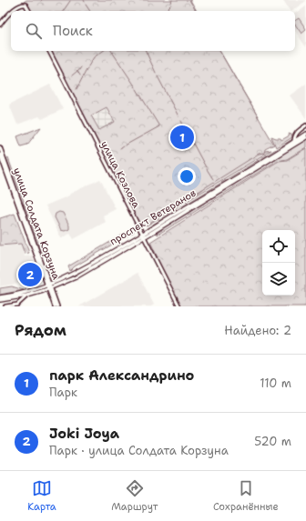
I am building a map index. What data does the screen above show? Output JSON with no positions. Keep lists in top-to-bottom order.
{
  "streets": {
    "main road": ["проспект Ветеранов"],
    "street": ["улица Козлова", "улица Солдата Корзуна"]
  },
  "crossings": [
    ["улица Козлова", "проспект Ветеранов"],
    ["проспект Ветеранов", "улица Солдата Корзуна"]
  ],
  "page": {
    "search": "Поиск",
    "pins": ["1", "2"],
    "heading": ["Рядом", "Найдено: 2"],
    "list": [
      {
        "mark": "1",
        "name": "парк Александрино",
        "note": "Парк",
        "value": "110 m"
      },
      {
        "mark": "2",
        "name": "Joki Joya",
        "note": "Парк · улица Солдата Корзуна",
        "value": "520 m"
      }
    ],
    "nav": ["Карта", "Маршрут", "Сохранённые"]
  }
}
